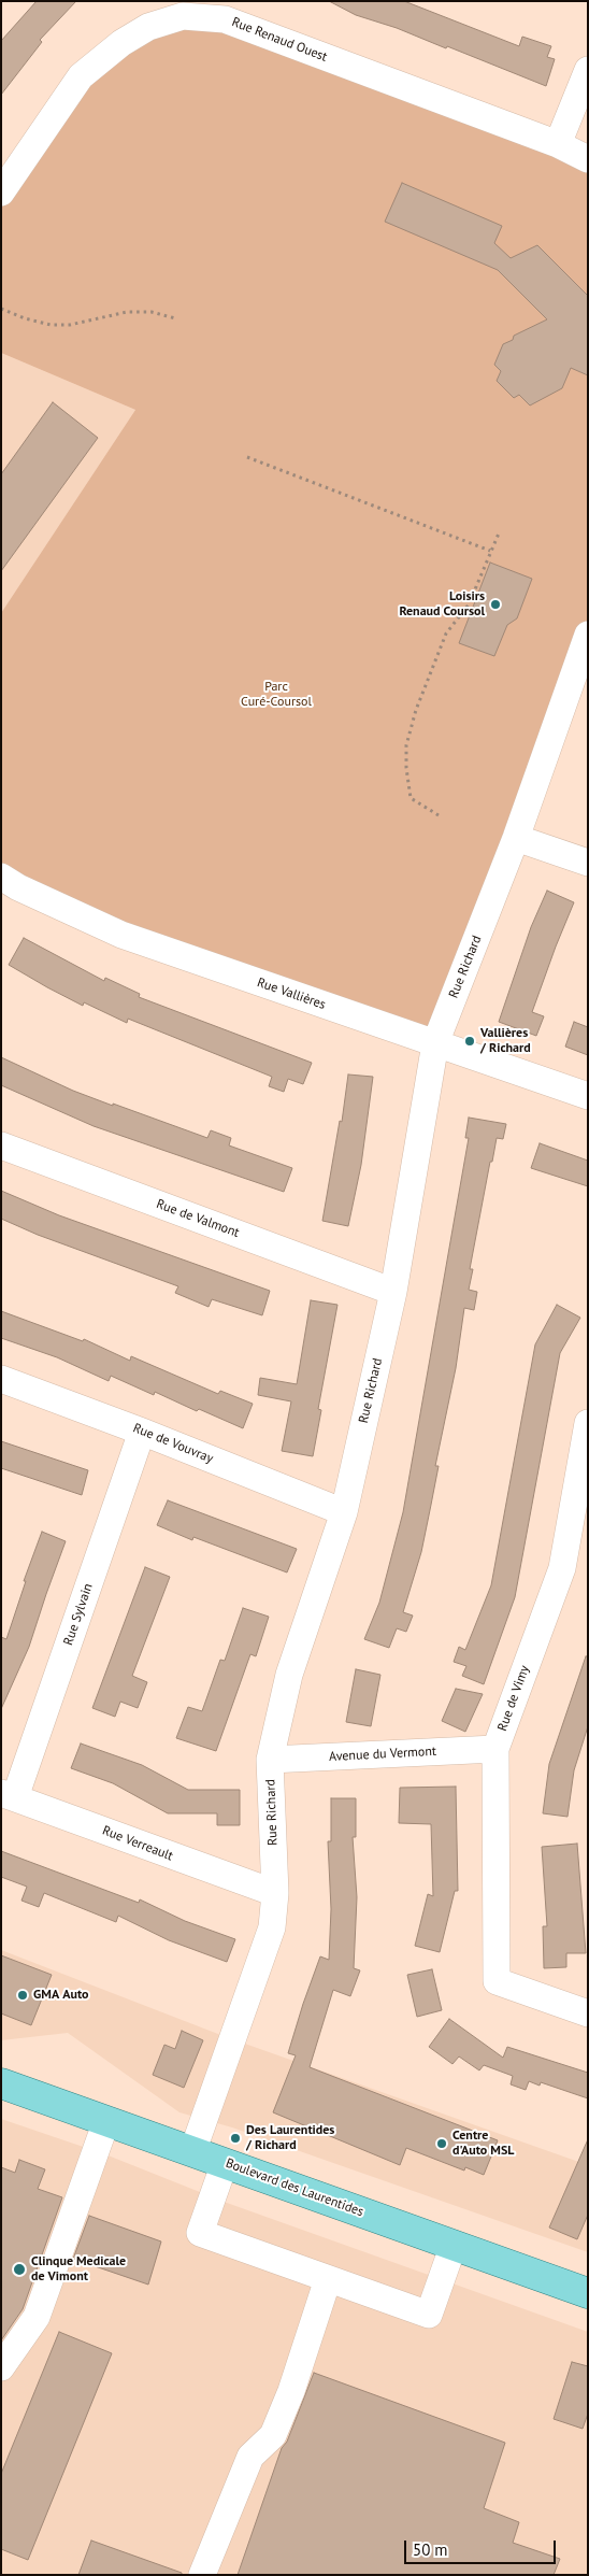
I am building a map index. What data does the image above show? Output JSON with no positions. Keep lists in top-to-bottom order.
{
  "streets": {
    "main road": ["Boulevard des Laurentides"],
    "street": [
      "Rue Renaud Ouest",
      "Rue Richard",
      "Rue Vallières",
      "Rue de Valmont",
      "Rue de Vouvray",
      "Rue Sylvain",
      "Rue de Vimy",
      "Avenue du Vermont",
      "Rue Verreault"
    ]
  },
  "crossings": [
    ["Rue Richard", "Rue Vallières"],
    ["Rue Richard", "Rue de Valmont"],
    ["Rue Richard", "Rue de Vouvray"],
    ["Rue Richard", "Avenue du Vermont"],
    ["Rue Richard", "Rue Verreault"],
    ["Rue Richard", "Boulevard des Laurentides"],
    ["Rue de Vouvray", "Rue Sylvain"],
    ["Rue Sylvain", "Rue Verreault"],
    ["Rue de Vimy", "Avenue du Vermont"]
  ],
  "parks": ["Parc Curé-Coursol"],
  "places": [
    "Loisirs Renaud Coursol",
    "Vallières / Richard",
    "GMA Auto",
    "Des Laurentides / Richard",
    "Centre d'Auto MSL",
    "Clinque Medicale de Vimont"
  ],
  "scale_bar": "50 m"
}
